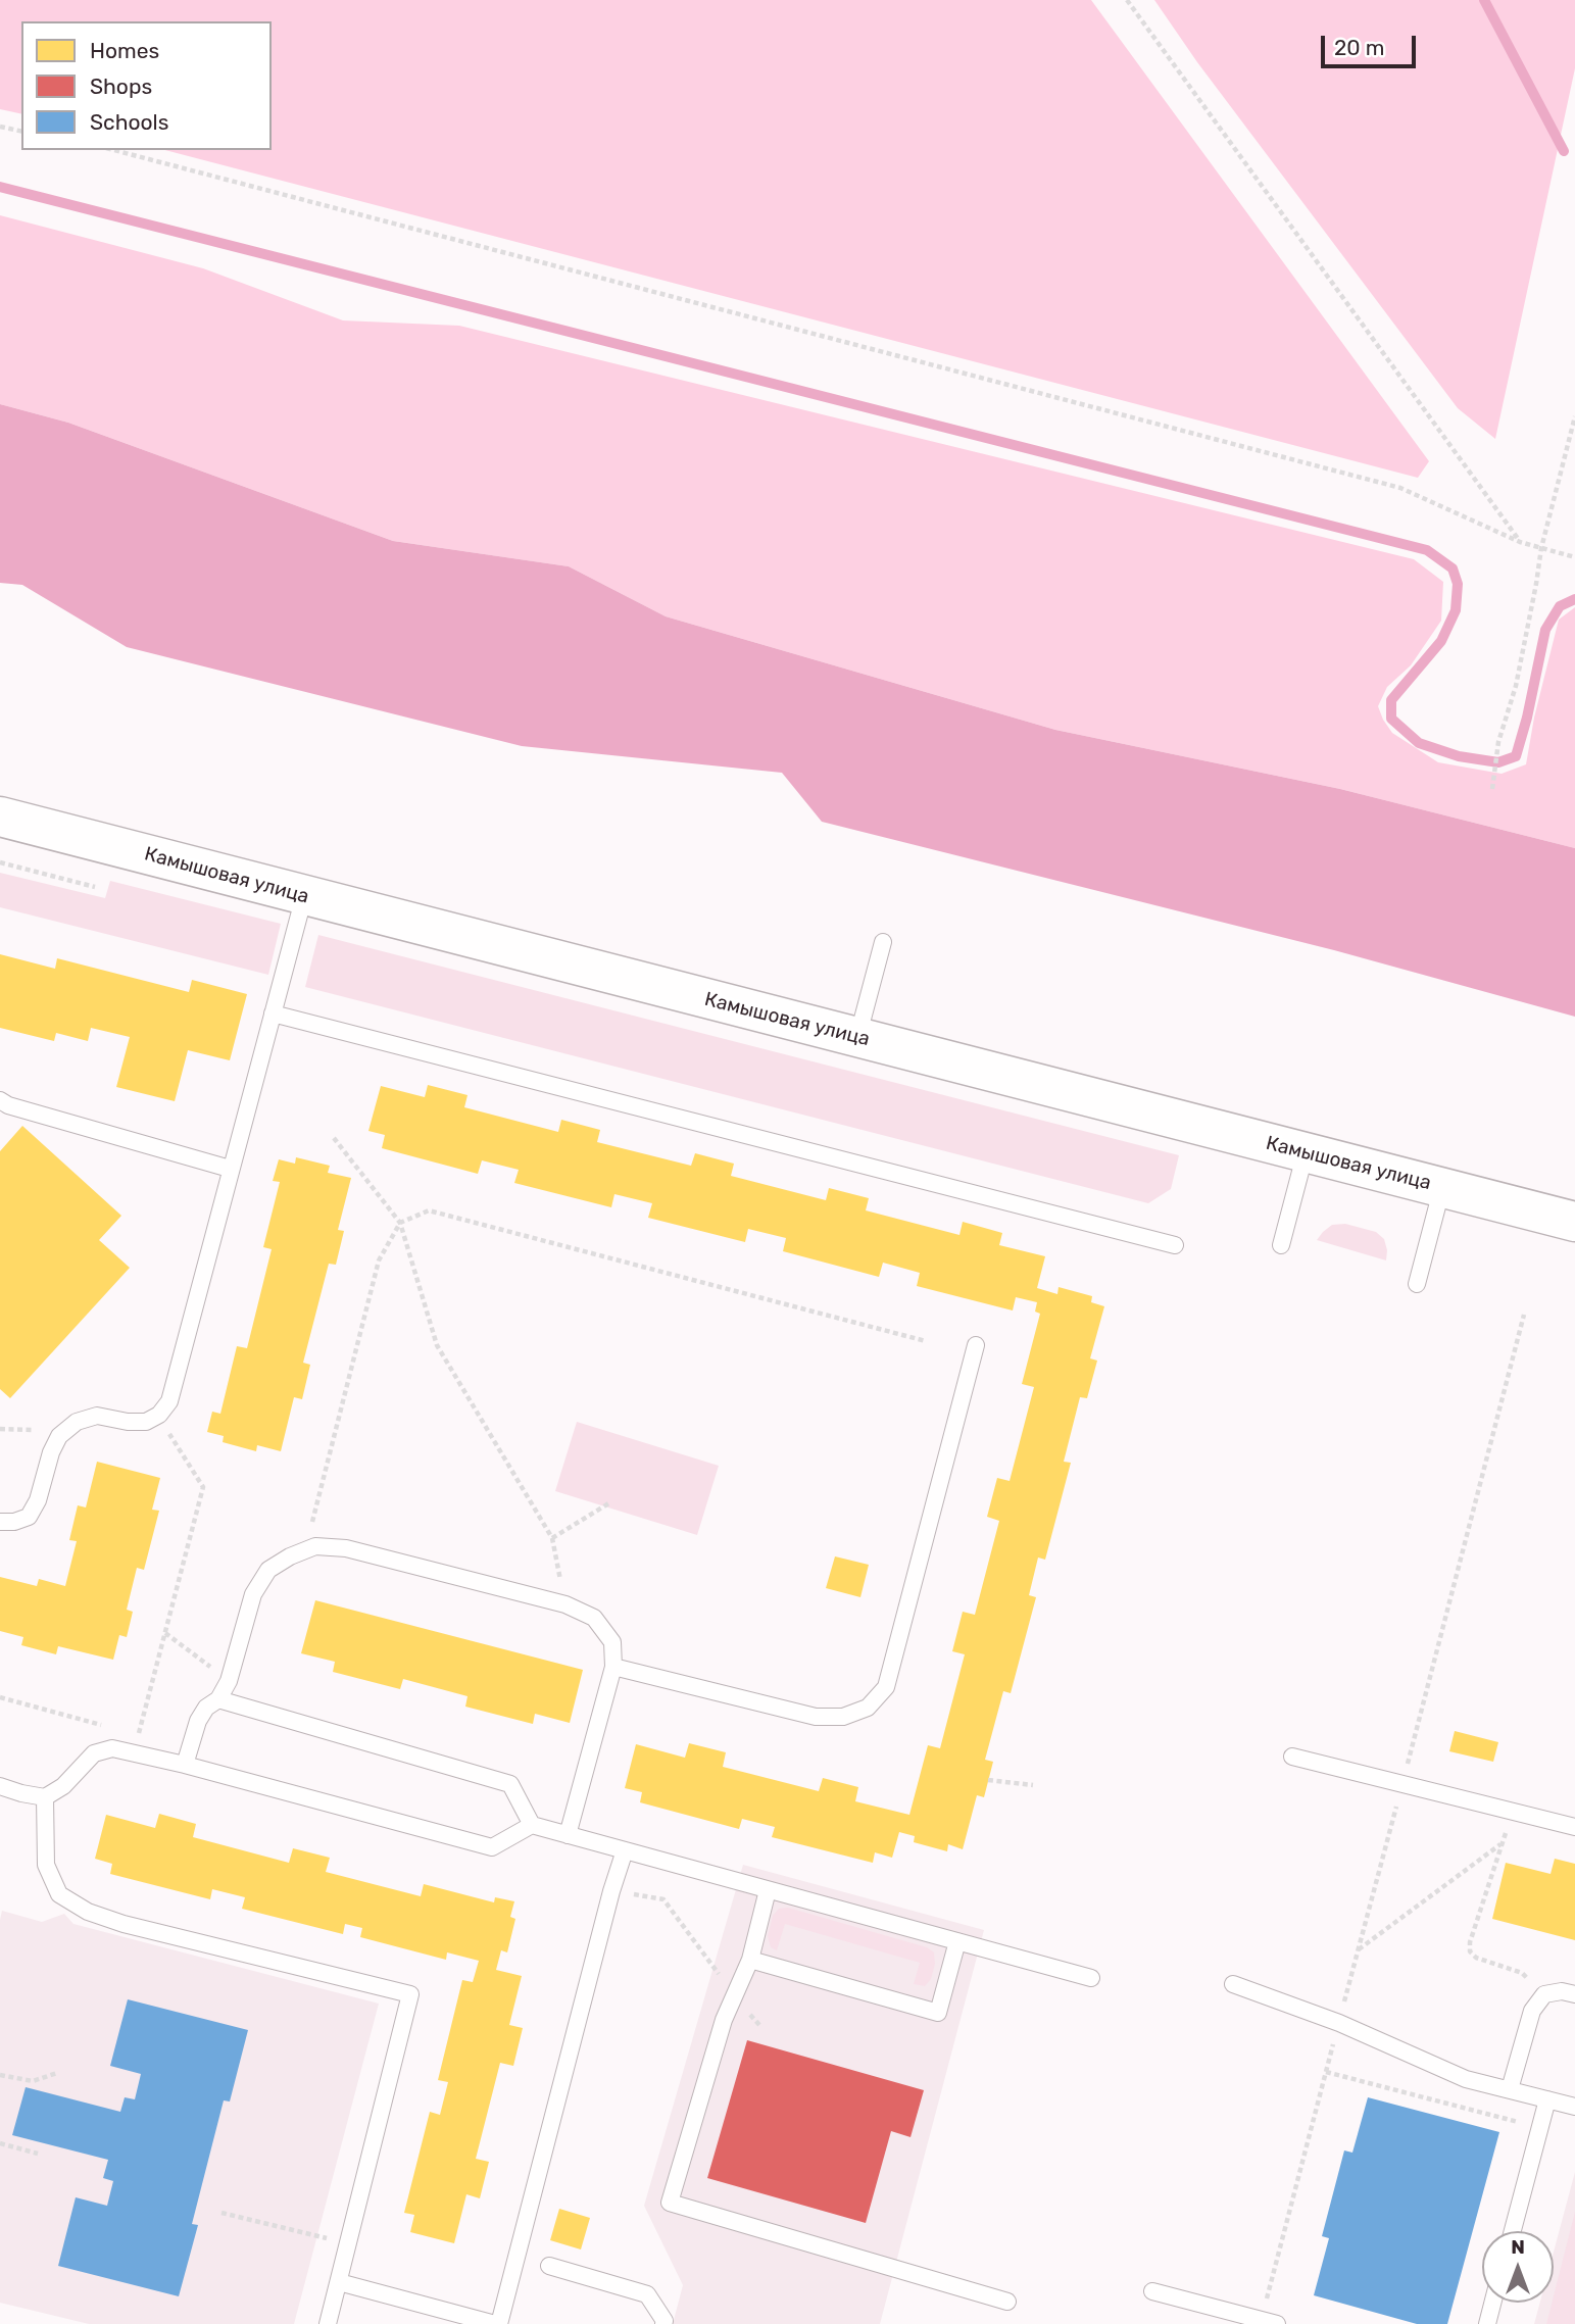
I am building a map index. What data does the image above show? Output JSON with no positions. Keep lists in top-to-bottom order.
{
  "streets": {
    "street": ["Камышовая улица"]
  },
  "legend": ["Homes", "Shops", "Schools"],
  "scale_bar": "20 m",
  "north": "top"
}
